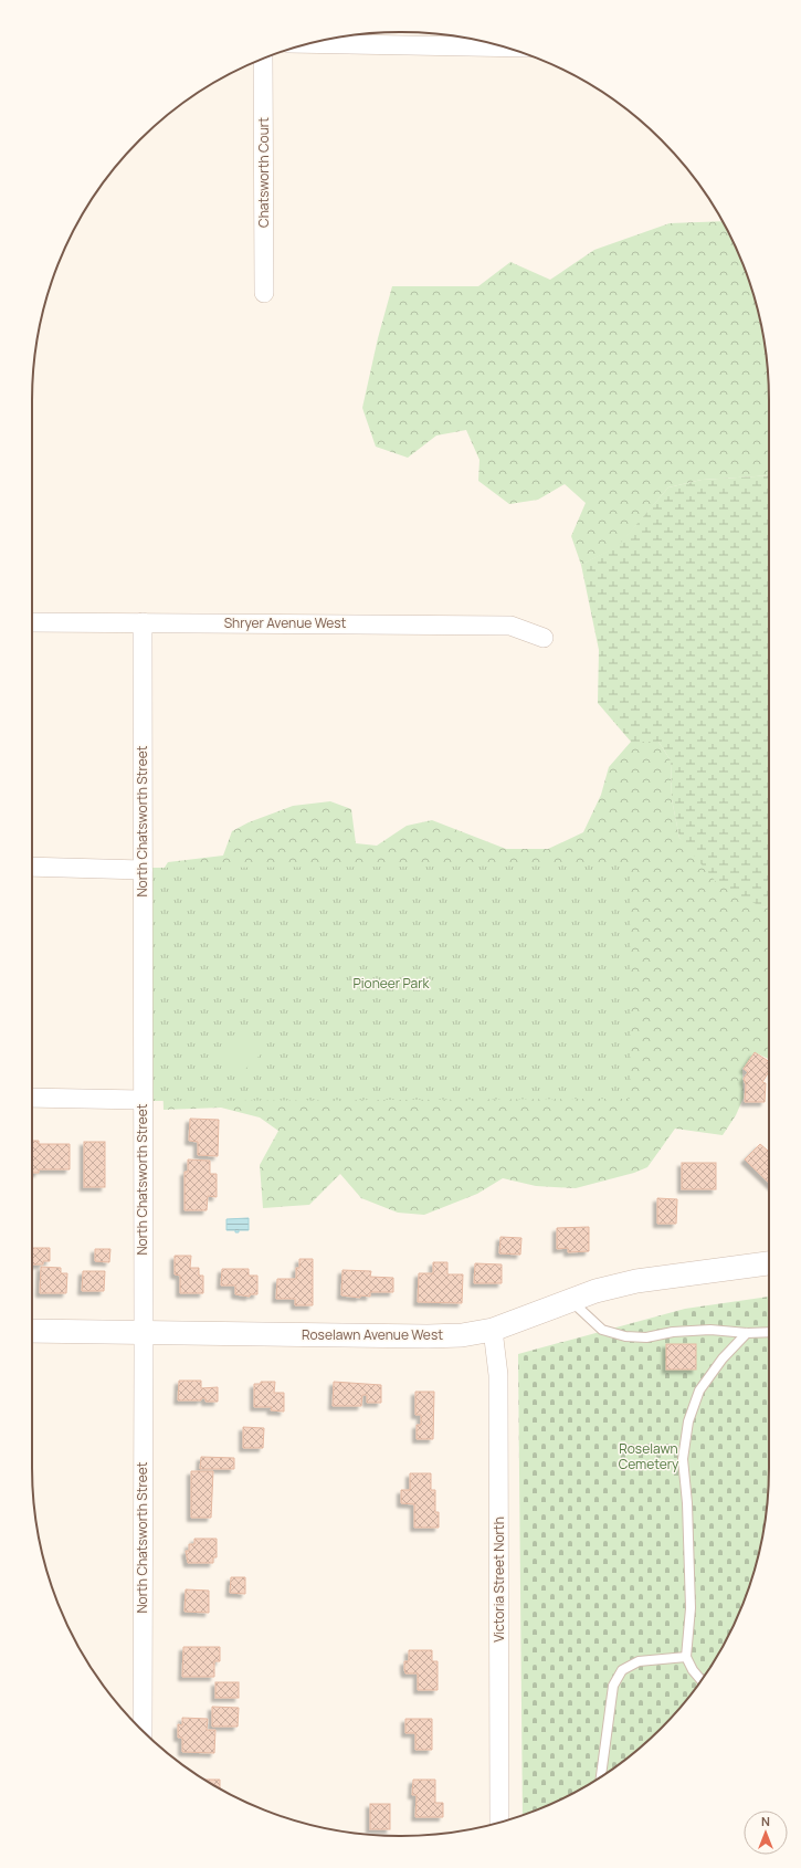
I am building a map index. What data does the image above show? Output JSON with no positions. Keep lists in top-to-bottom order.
{
  "streets": {
    "street": [
      "Chatsworth Court",
      "Shryer Avenue West",
      "North Chatsworth Street",
      "Roselawn Avenue West",
      "Victoria Street North"
    ]
  },
  "crossings": [
    ["Shryer Avenue West", "North Chatsworth Street"],
    ["North Chatsworth Street", "Roselawn Avenue West"],
    ["Roselawn Avenue West", "Victoria Street North"]
  ],
  "parks": ["Pioneer Park", "Roselawn Cemetery"],
  "north": "top"
}
